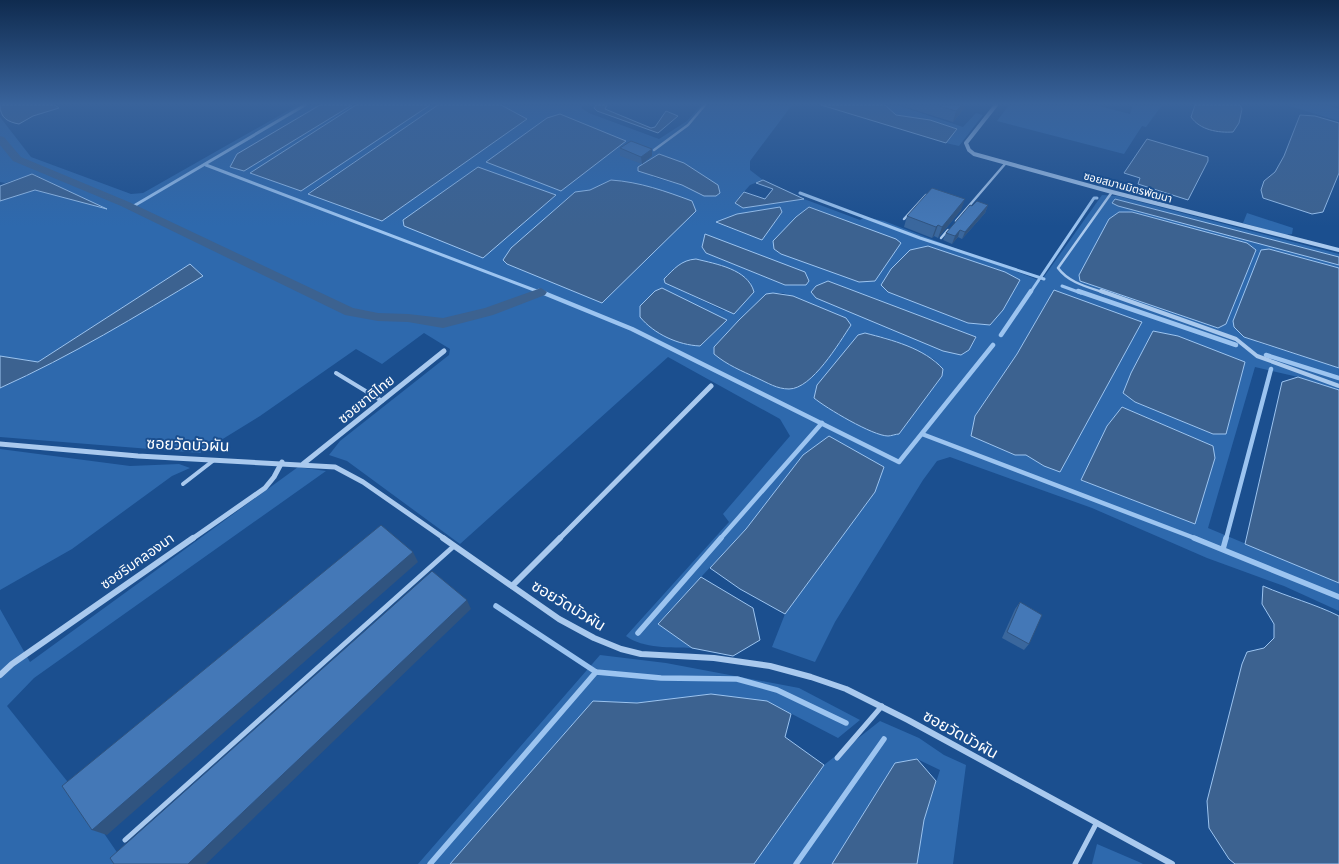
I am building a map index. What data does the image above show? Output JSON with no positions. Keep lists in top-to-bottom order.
{
  "streets": {
    "street": [
      "ซอยสมานมิตรพัฒนา",
      "ซอยชาติไทย",
      "ซอยวัดบัวผัน",
      "ซอยริมคลองนา"
    ]
  },
  "crossings": [
    ["ซอยชาติไทย", "ซอยวัดบัวผัน"],
    ["ซอยวัดบัวผัน", "ซอยริมคลองนา"]
  ]
}
